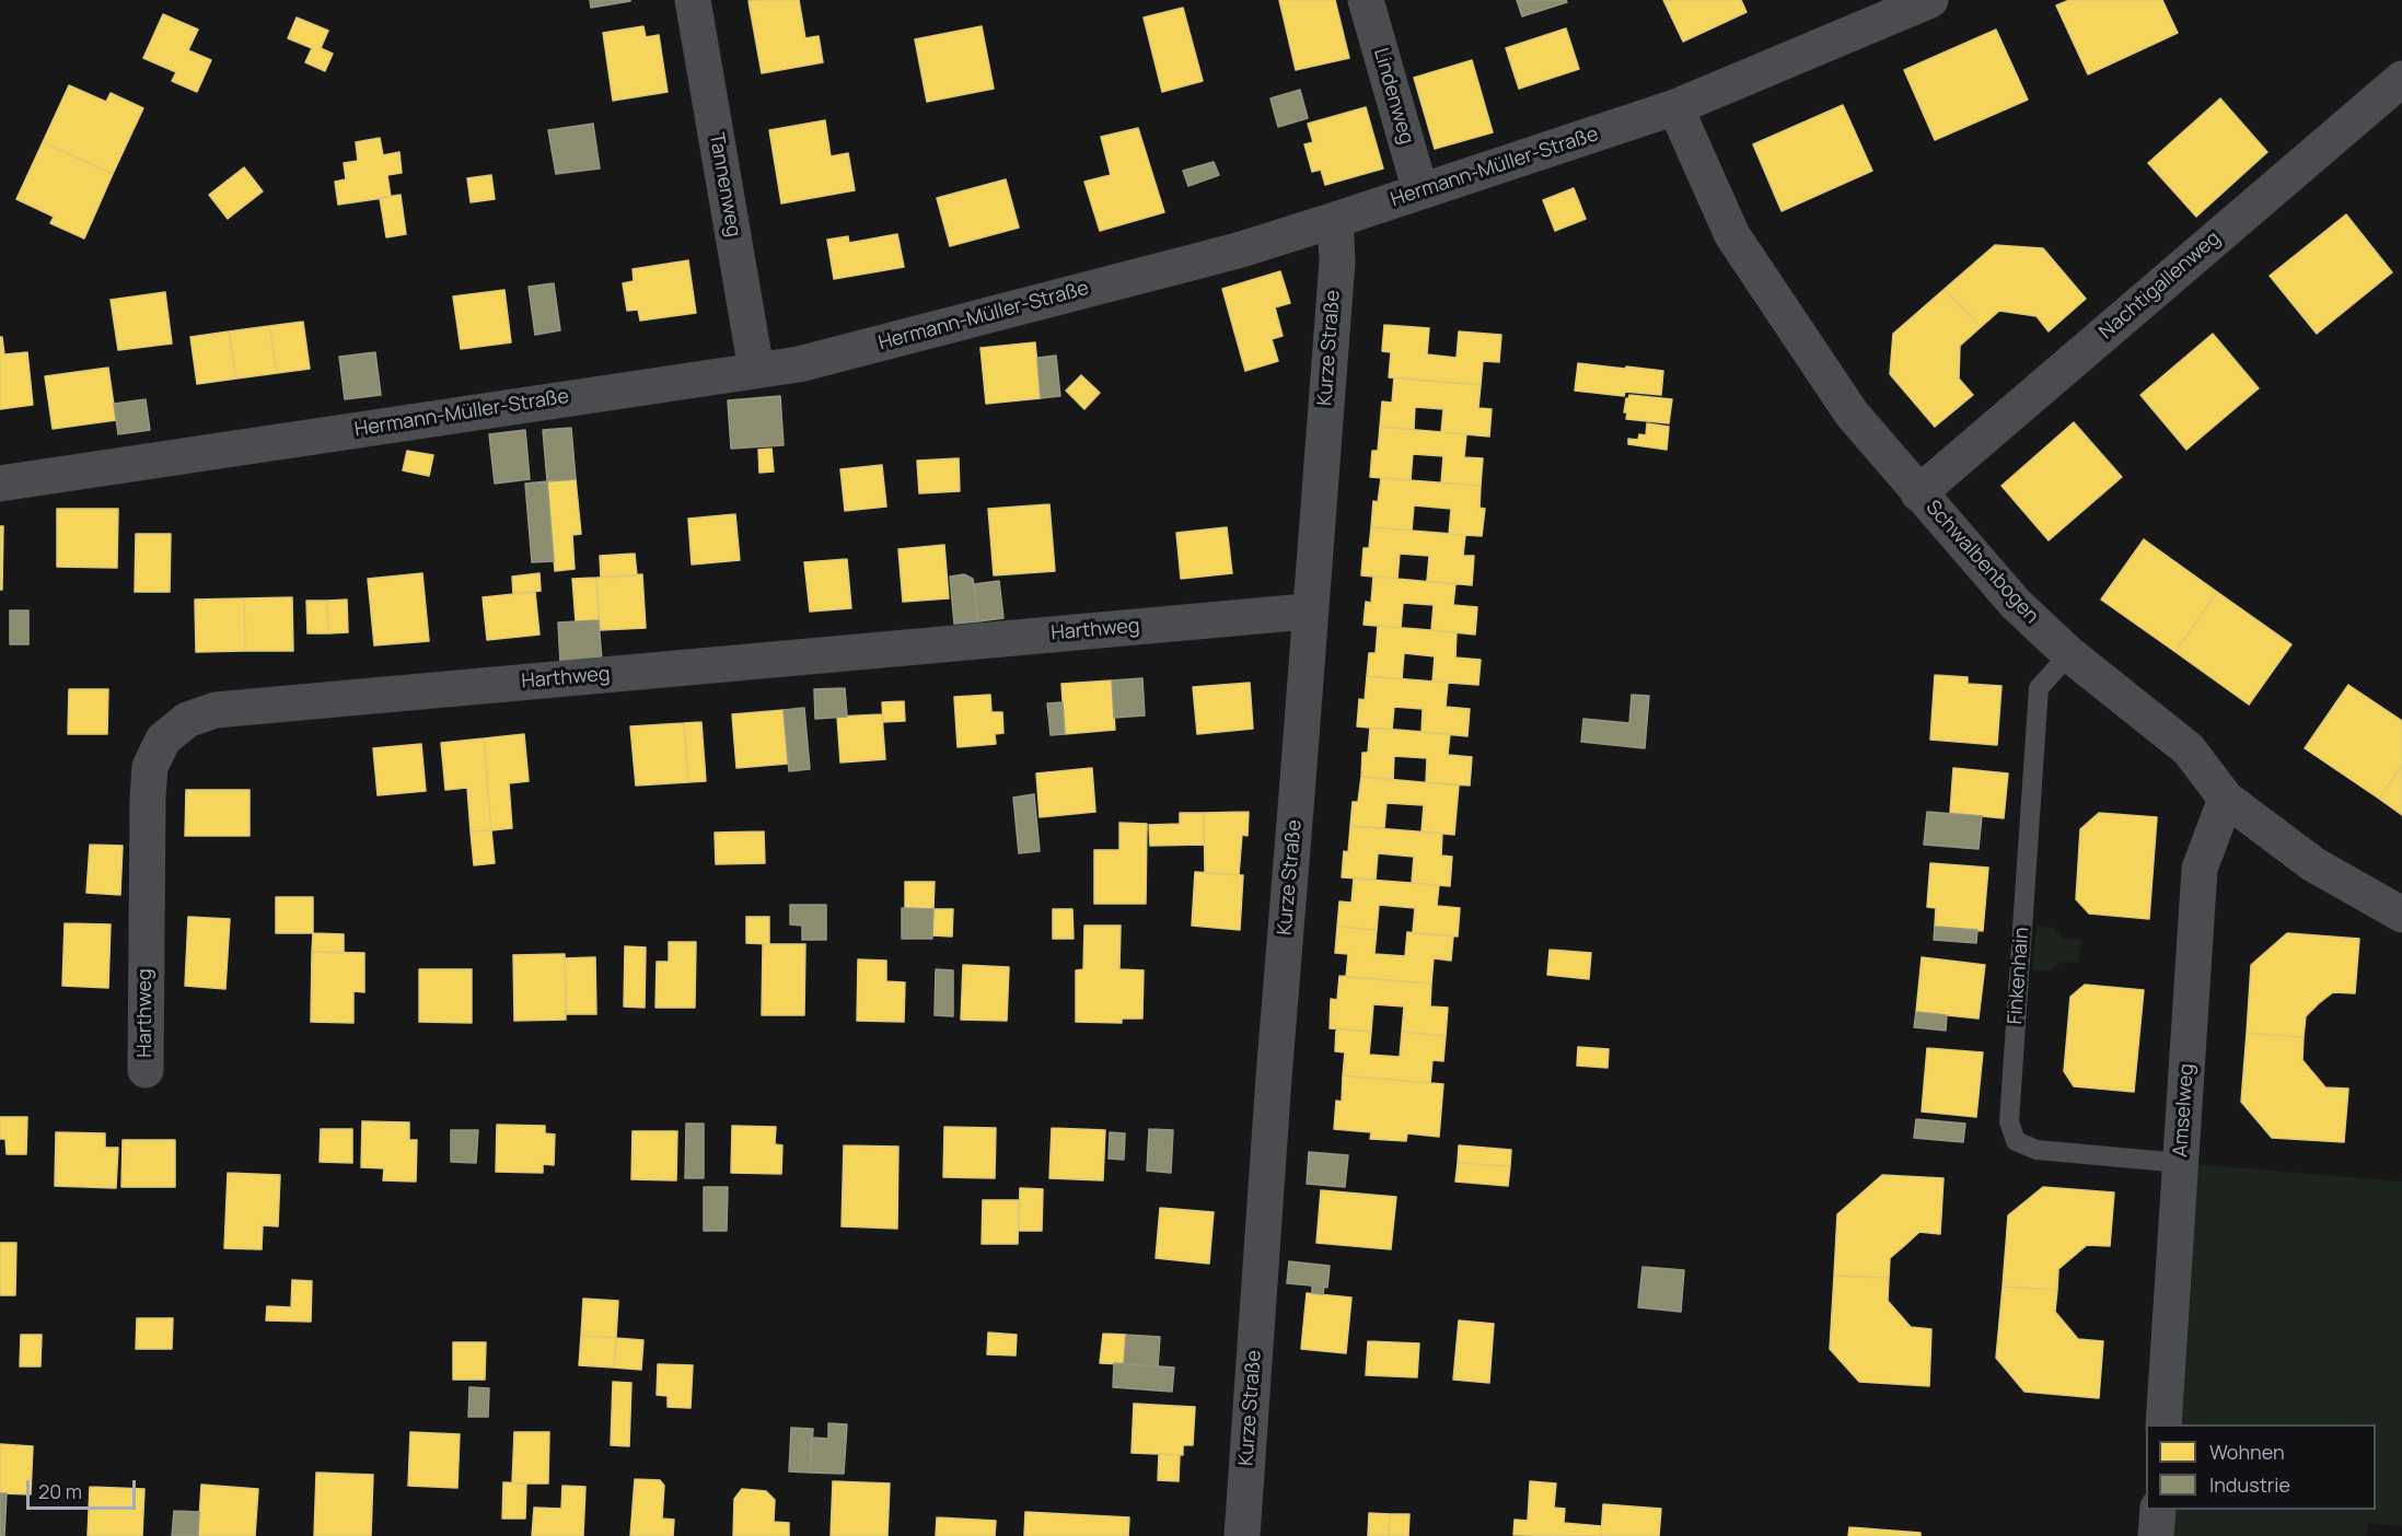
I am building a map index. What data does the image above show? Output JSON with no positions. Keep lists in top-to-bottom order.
{
  "streets": {
    "street": [
      "Lindenweg",
      "Hermann-Müller-Straße",
      "Tannenweg",
      "Nachtigallenweg",
      "Kurze Straße",
      "Schwalbenbogen",
      "Harthweg",
      "Amselweg"
    ],
    "lane": ["Finkenhain"]
  },
  "crossings": [
    ["Lindenweg", "Hermann-Müller-Straße"],
    ["Hermann-Müller-Straße", "Tannenweg"],
    ["Hermann-Müller-Straße", "Kurze Straße"],
    ["Hermann-Müller-Straße", "Schwalbenbogen"],
    ["Nachtigallenweg", "Schwalbenbogen"],
    ["Kurze Straße", "Harthweg"],
    ["Schwalbenbogen", "Finkenhain"],
    ["Schwalbenbogen", "Amselweg"],
    ["Finkenhain", "Amselweg"]
  ],
  "legend": ["Wohnen", "Industrie"],
  "scale_bar": "20 m"
}
